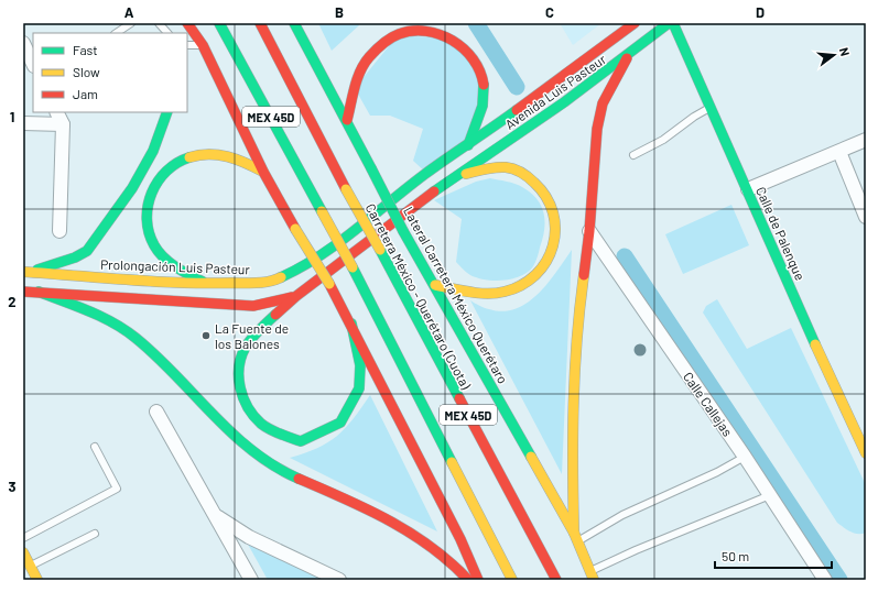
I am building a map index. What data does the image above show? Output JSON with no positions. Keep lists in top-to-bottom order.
{
  "streets": {
    "main road": [
      "Avenida Luis Pasteur",
      "MEX 45D",
      "Calle de Palenque",
      "Prolongación Luis Pasteur",
      "Lateral Carretera México Querétaro",
      "Carretera México - Querétaro (Cuota)"
    ],
    "street": ["Calle Callejas"]
  },
  "crossings": [
    ["Avenida Luis Pasteur", "Prolongación Luis Pasteur"]
  ],
  "places": ["La Fuente de los Balones"],
  "legend": ["Fast", "Slow", "Jam"],
  "scale_bar": "50 m",
  "north": "right",
  "grid": {
    "columns": [
      "A",
      "B",
      "C",
      "D"
    ],
    "rows": ["1", "2", "3"]
  }
}
